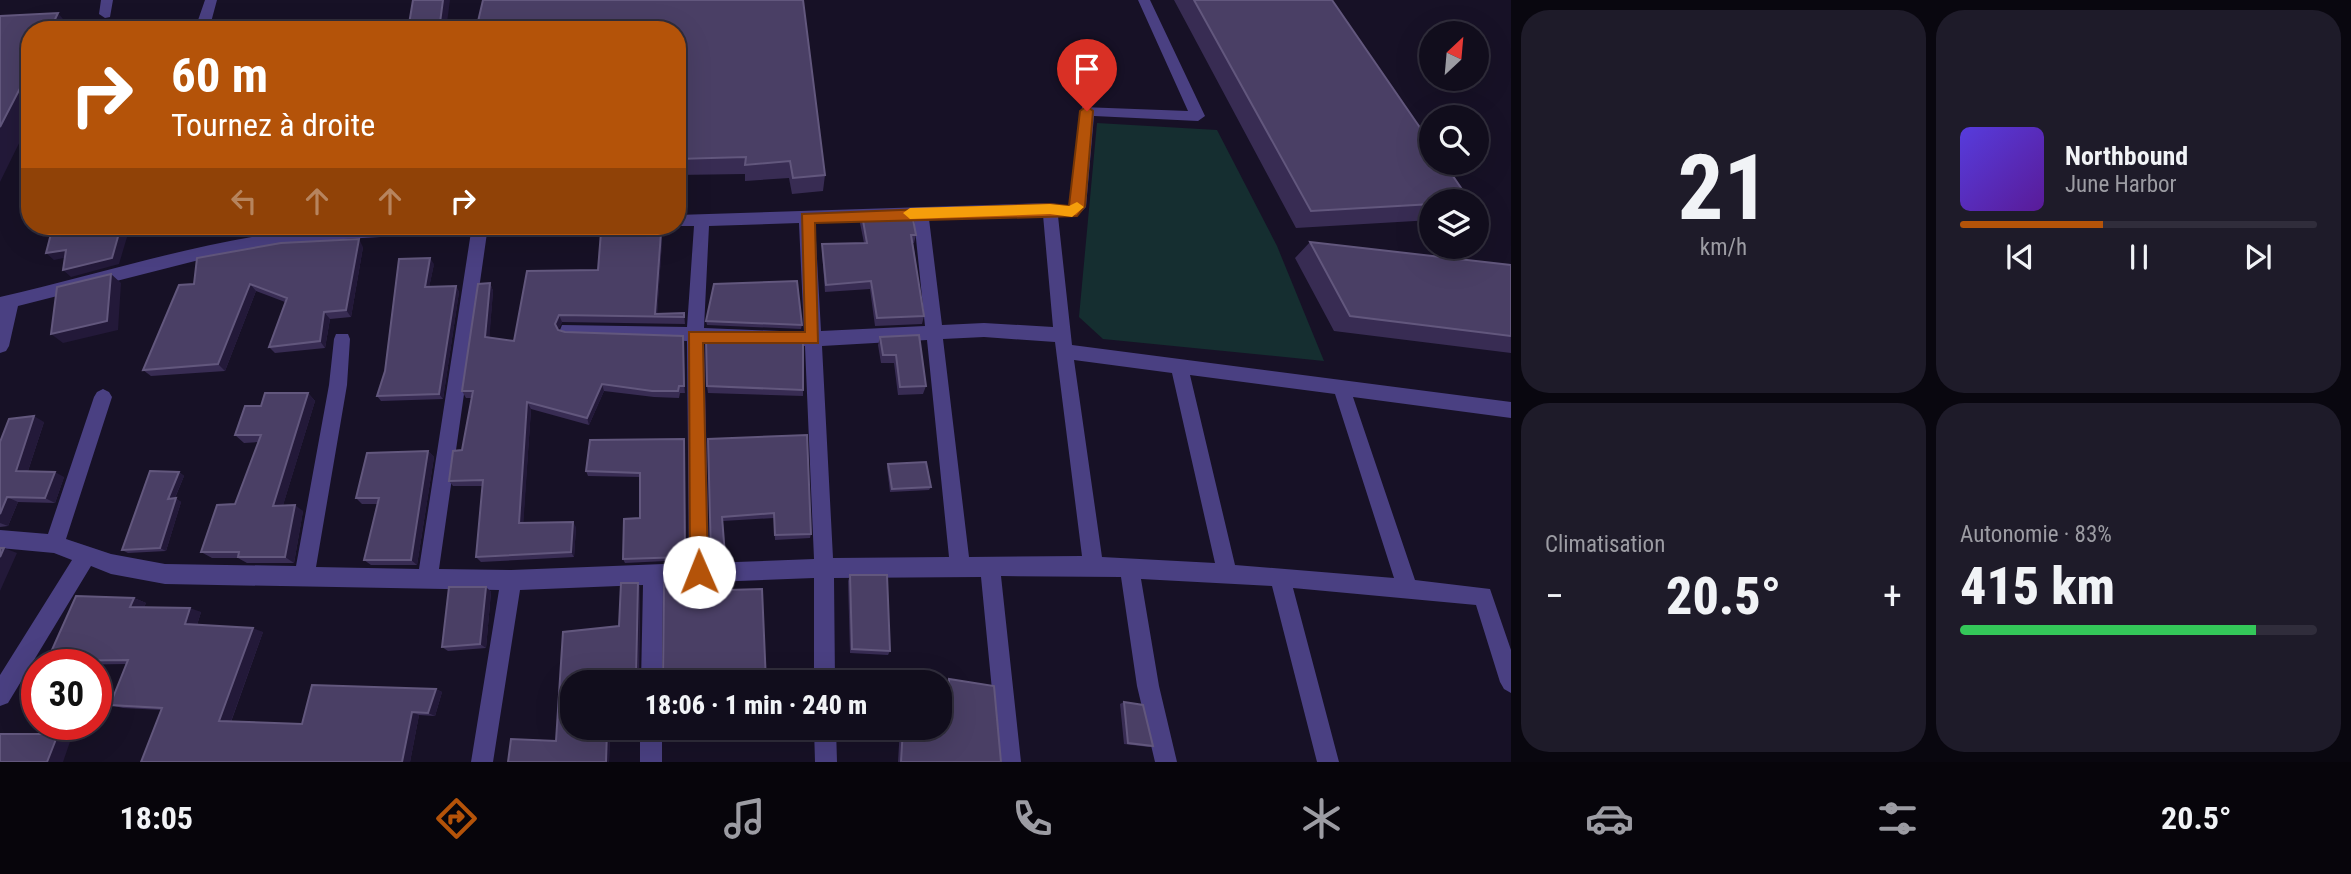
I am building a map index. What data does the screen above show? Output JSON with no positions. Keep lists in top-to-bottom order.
{
  "north": "top right",
  "page": {
    "tile": [
      ["21", "km/h"],
      "Climatisation",
      ["Autonomie · 83%", "415 km"]
    ],
    "turn": ["60 m", "Tournez à droite"],
    "song": ["Northbound", "June Harbor"],
    "heat": ["−", "20.5°", "+"],
    "limit": "30",
    "trip": "18:06 · 1 min · 240 m",
    "tabs": ["18:05", "20.5°"]
  }
}
